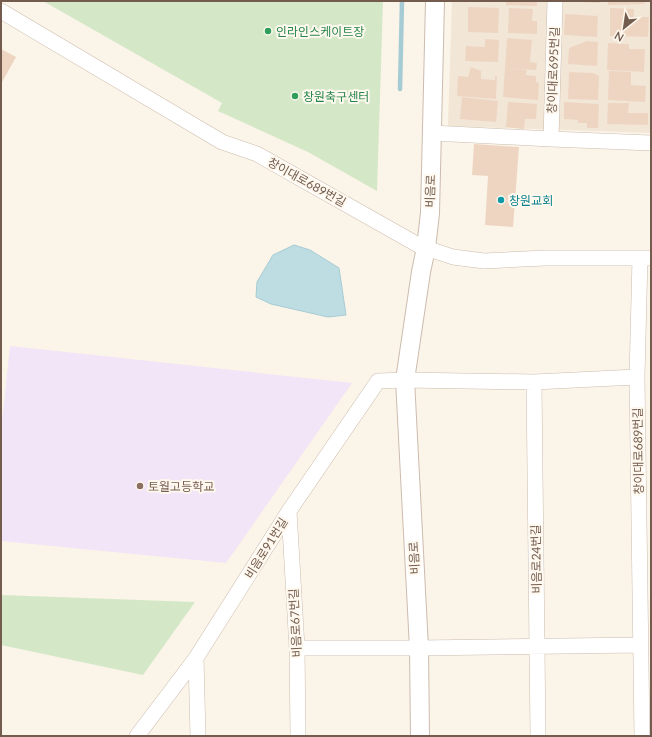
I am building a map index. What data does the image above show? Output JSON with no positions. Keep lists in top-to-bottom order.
{
  "streets": {
    "street": [
      "창이대로695번길",
      "창이대로689번길",
      "비음로",
      "비음로91번길",
      "비음로24번길",
      "비음로67번길"
    ]
  },
  "crossings": [
    ["창이대로689번길", "비음로"],
    ["비음로", "비음로91번길"],
    ["비음로91번길", "비음로67번길"]
  ],
  "places": [
    "인라인스케이트장",
    "창원축구센터",
    "창원교회",
    "토월고등학교"
  ],
  "north": "bottom left"
}
